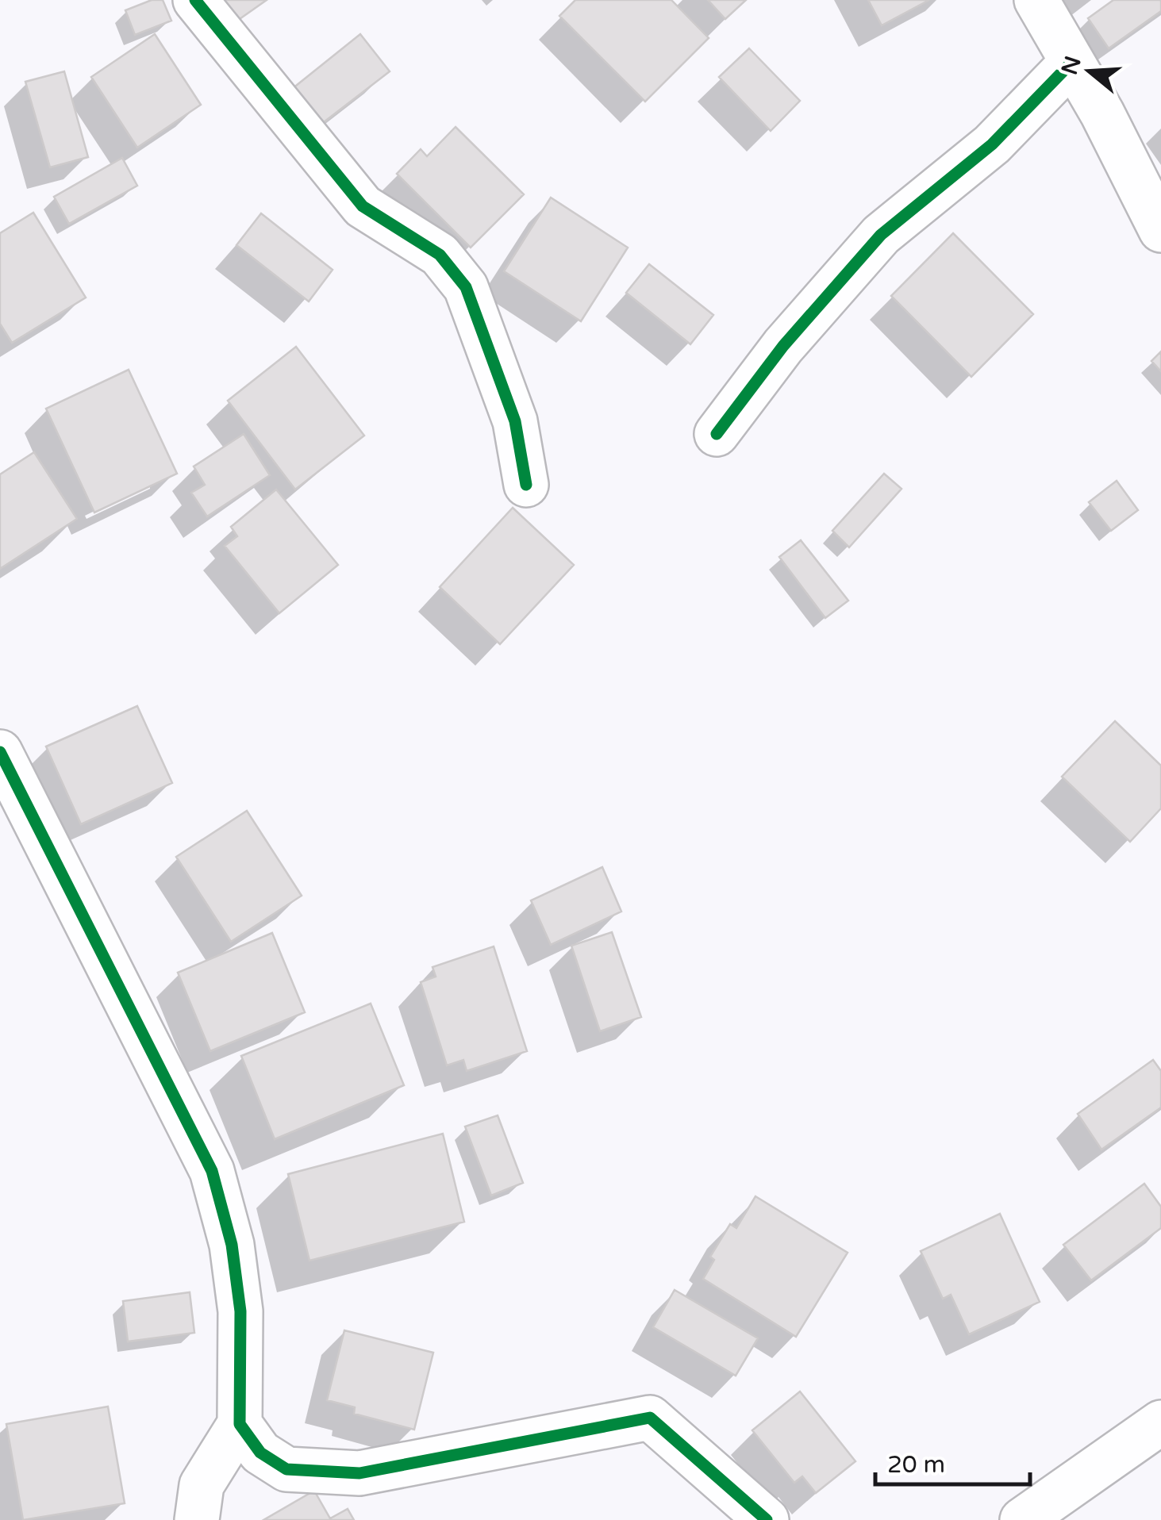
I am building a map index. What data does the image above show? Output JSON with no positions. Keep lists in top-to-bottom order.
{
  "scale_bar": "20 m",
  "north": "left"
}
